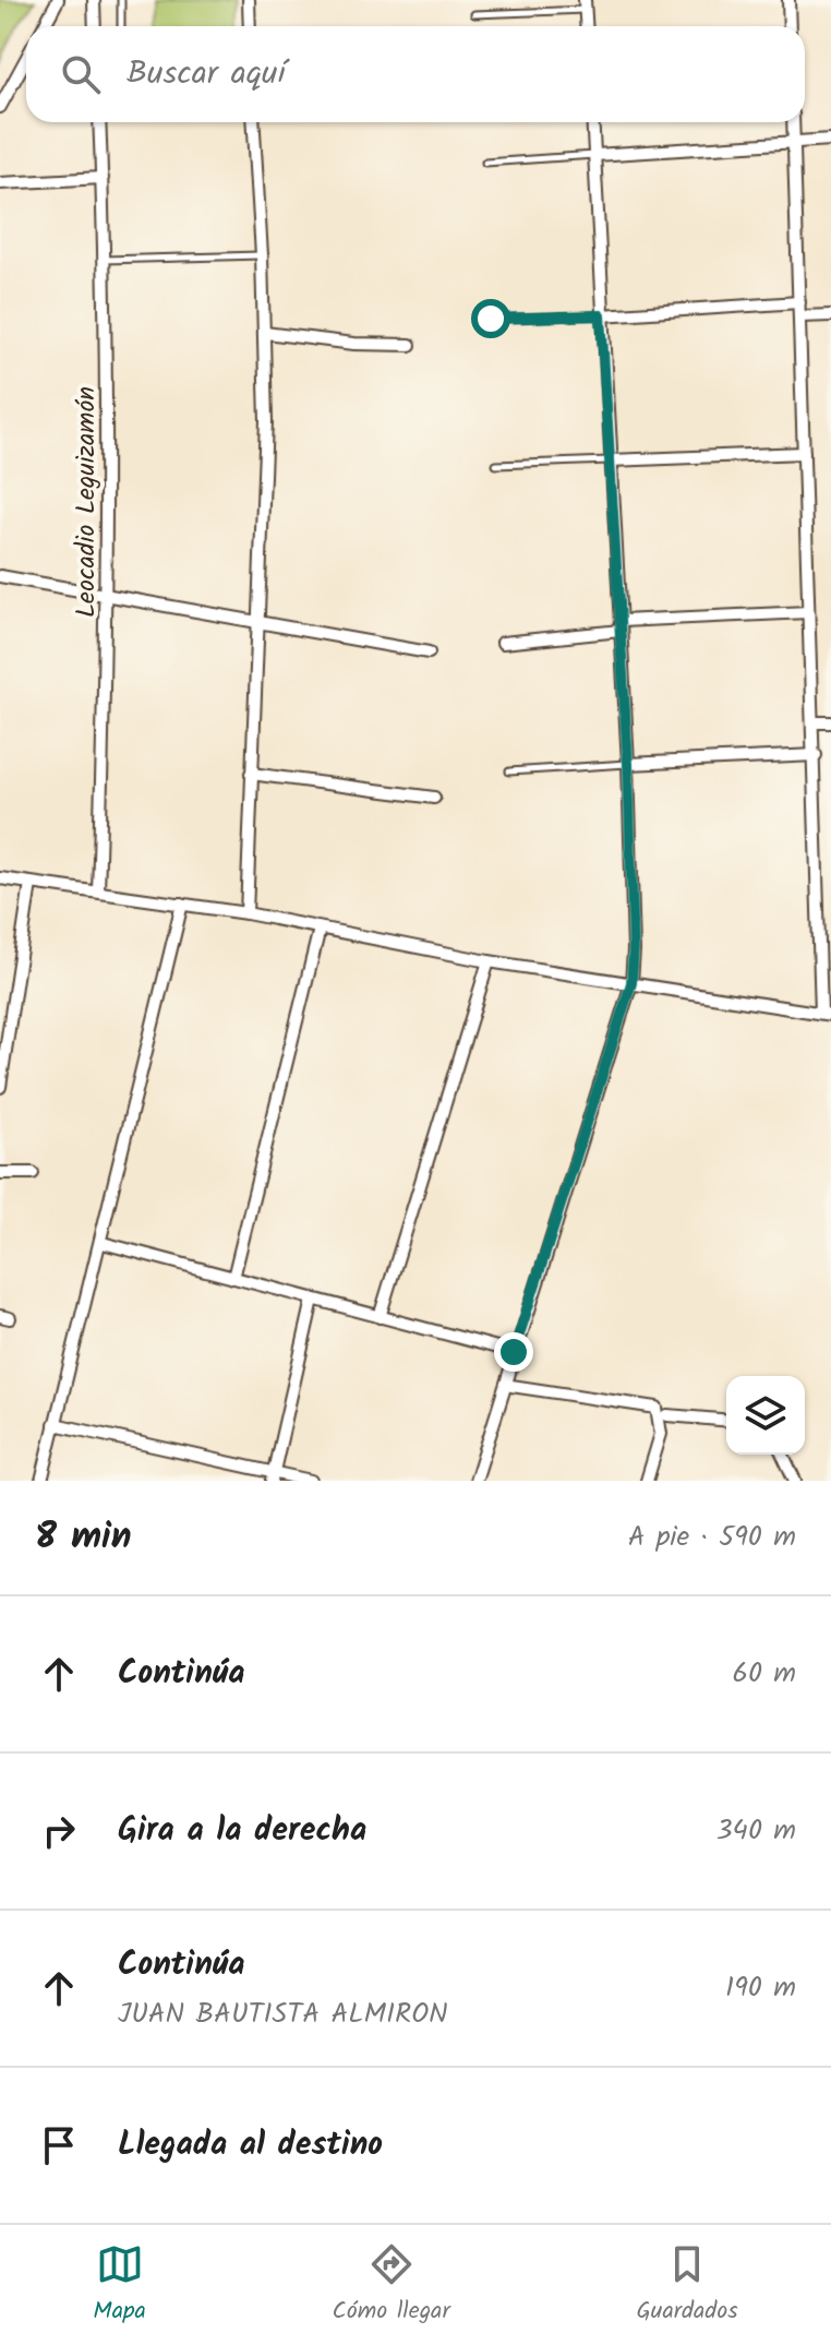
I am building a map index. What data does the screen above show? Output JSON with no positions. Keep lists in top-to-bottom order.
{
  "streets": {
    "street": ["Leocadio Leguizamón"]
  },
  "page": {
    "search": "Buscar aquí",
    "heading": ["8 min", "A pie · 590 m"],
    "list": [
      ["Continúa", "60 m"],
      ["Gira a la derecha", "340 m"],
      ["Continúa", "JUAN BAUTISTA ALMIRON", "190 m"],
      "Llegada al destino"
    ],
    "nav": ["Mapa", "Cómo llegar", "Guardados"]
  }
}
